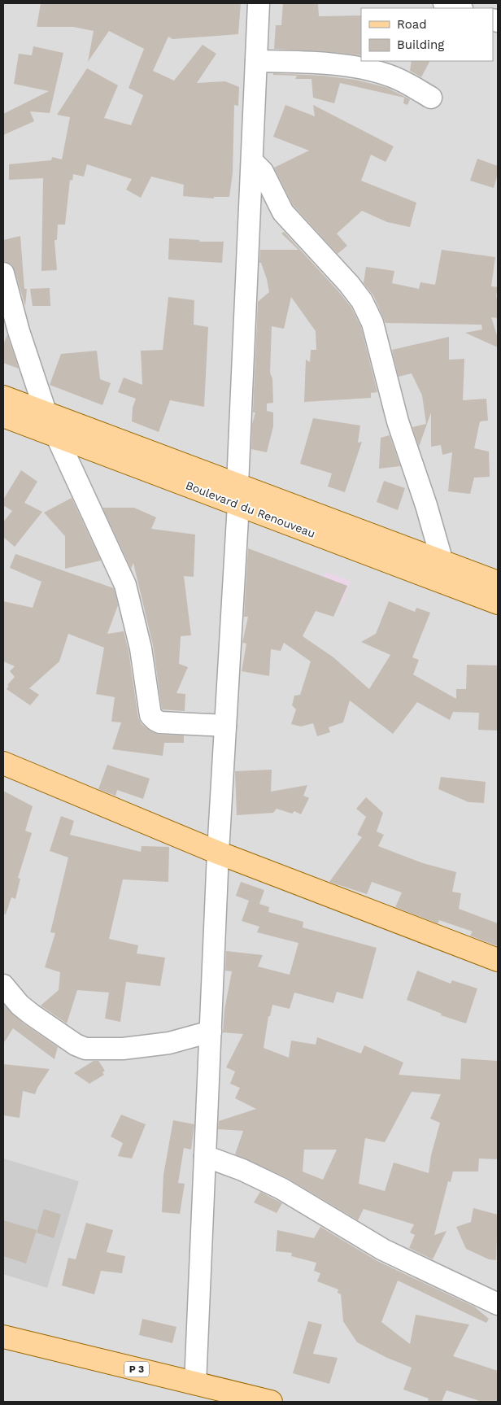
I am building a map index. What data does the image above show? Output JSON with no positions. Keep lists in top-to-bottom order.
{
  "streets": {
    "main road": ["Boulevard du Renouveau", "P 3"]
  },
  "legend": ["Road", "Building"]
}
